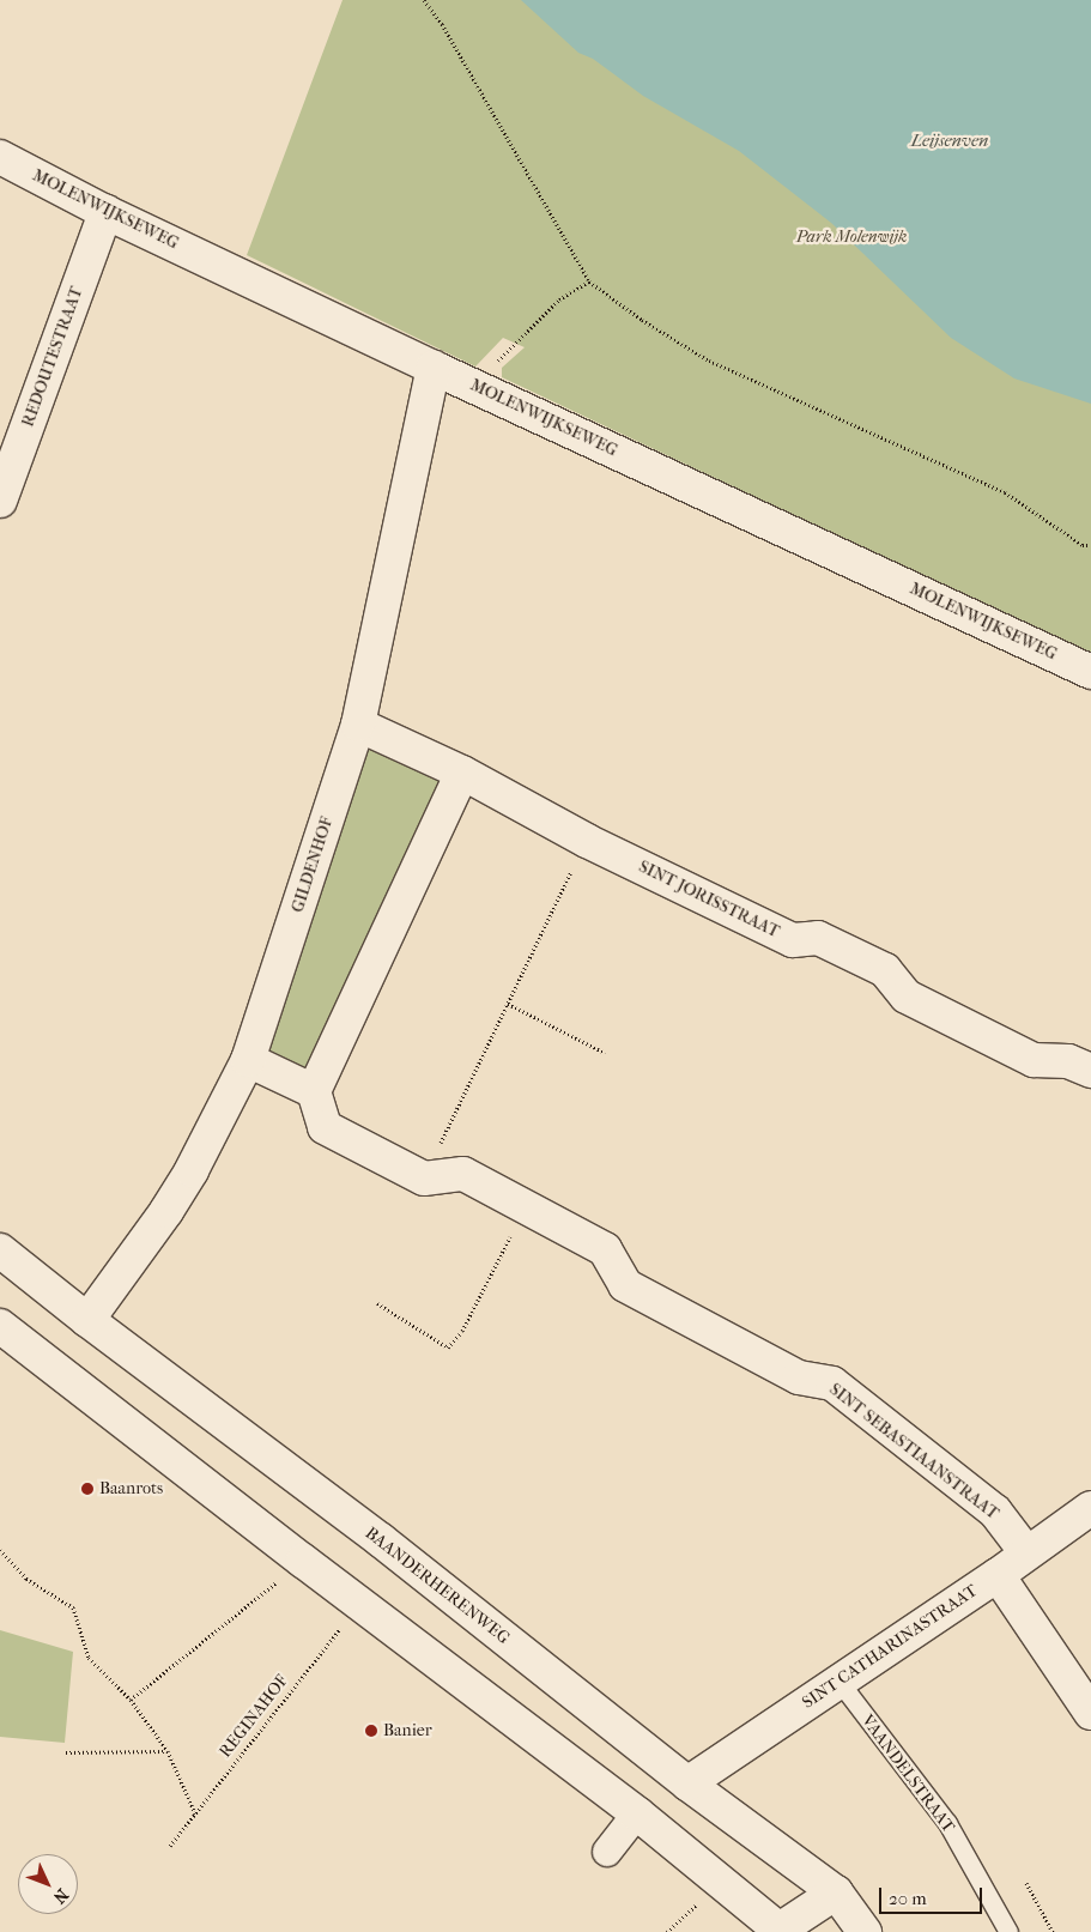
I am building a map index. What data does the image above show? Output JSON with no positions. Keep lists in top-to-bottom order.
{
  "streets": {
    "street": [
      "MOLENWIJKSEWEG",
      "REDOUTESTRAAT",
      "GILDENHOF",
      "SINT JORISSTRAAT",
      "SINT SEBASTIAANSTRAAT",
      "BAANDERHERENWEG",
      "SINT CATHARINASTRAAT"
    ],
    "lane": ["VAANDELSTRAAT"],
    "path": ["REGINAHOF"]
  },
  "crossings": [
    ["MOLENWIJKSEWEG", "REDOUTESTRAAT"],
    ["MOLENWIJKSEWEG", "GILDENHOF"],
    ["GILDENHOF", "SINT JORISSTRAAT"],
    ["GILDENHOF", "BAANDERHERENWEG"],
    ["SINT SEBASTIAANSTRAAT", "SINT CATHARINASTRAAT"],
    ["BAANDERHERENWEG", "SINT CATHARINASTRAAT"],
    ["SINT CATHARINASTRAAT", "VAANDELSTRAAT"]
  ],
  "water": ["Leijsenven"],
  "parks": ["Park Molenwijk"],
  "places": ["Baanrots", "Banier"],
  "scale_bar": "20 m",
  "north": "bottom right"
}
